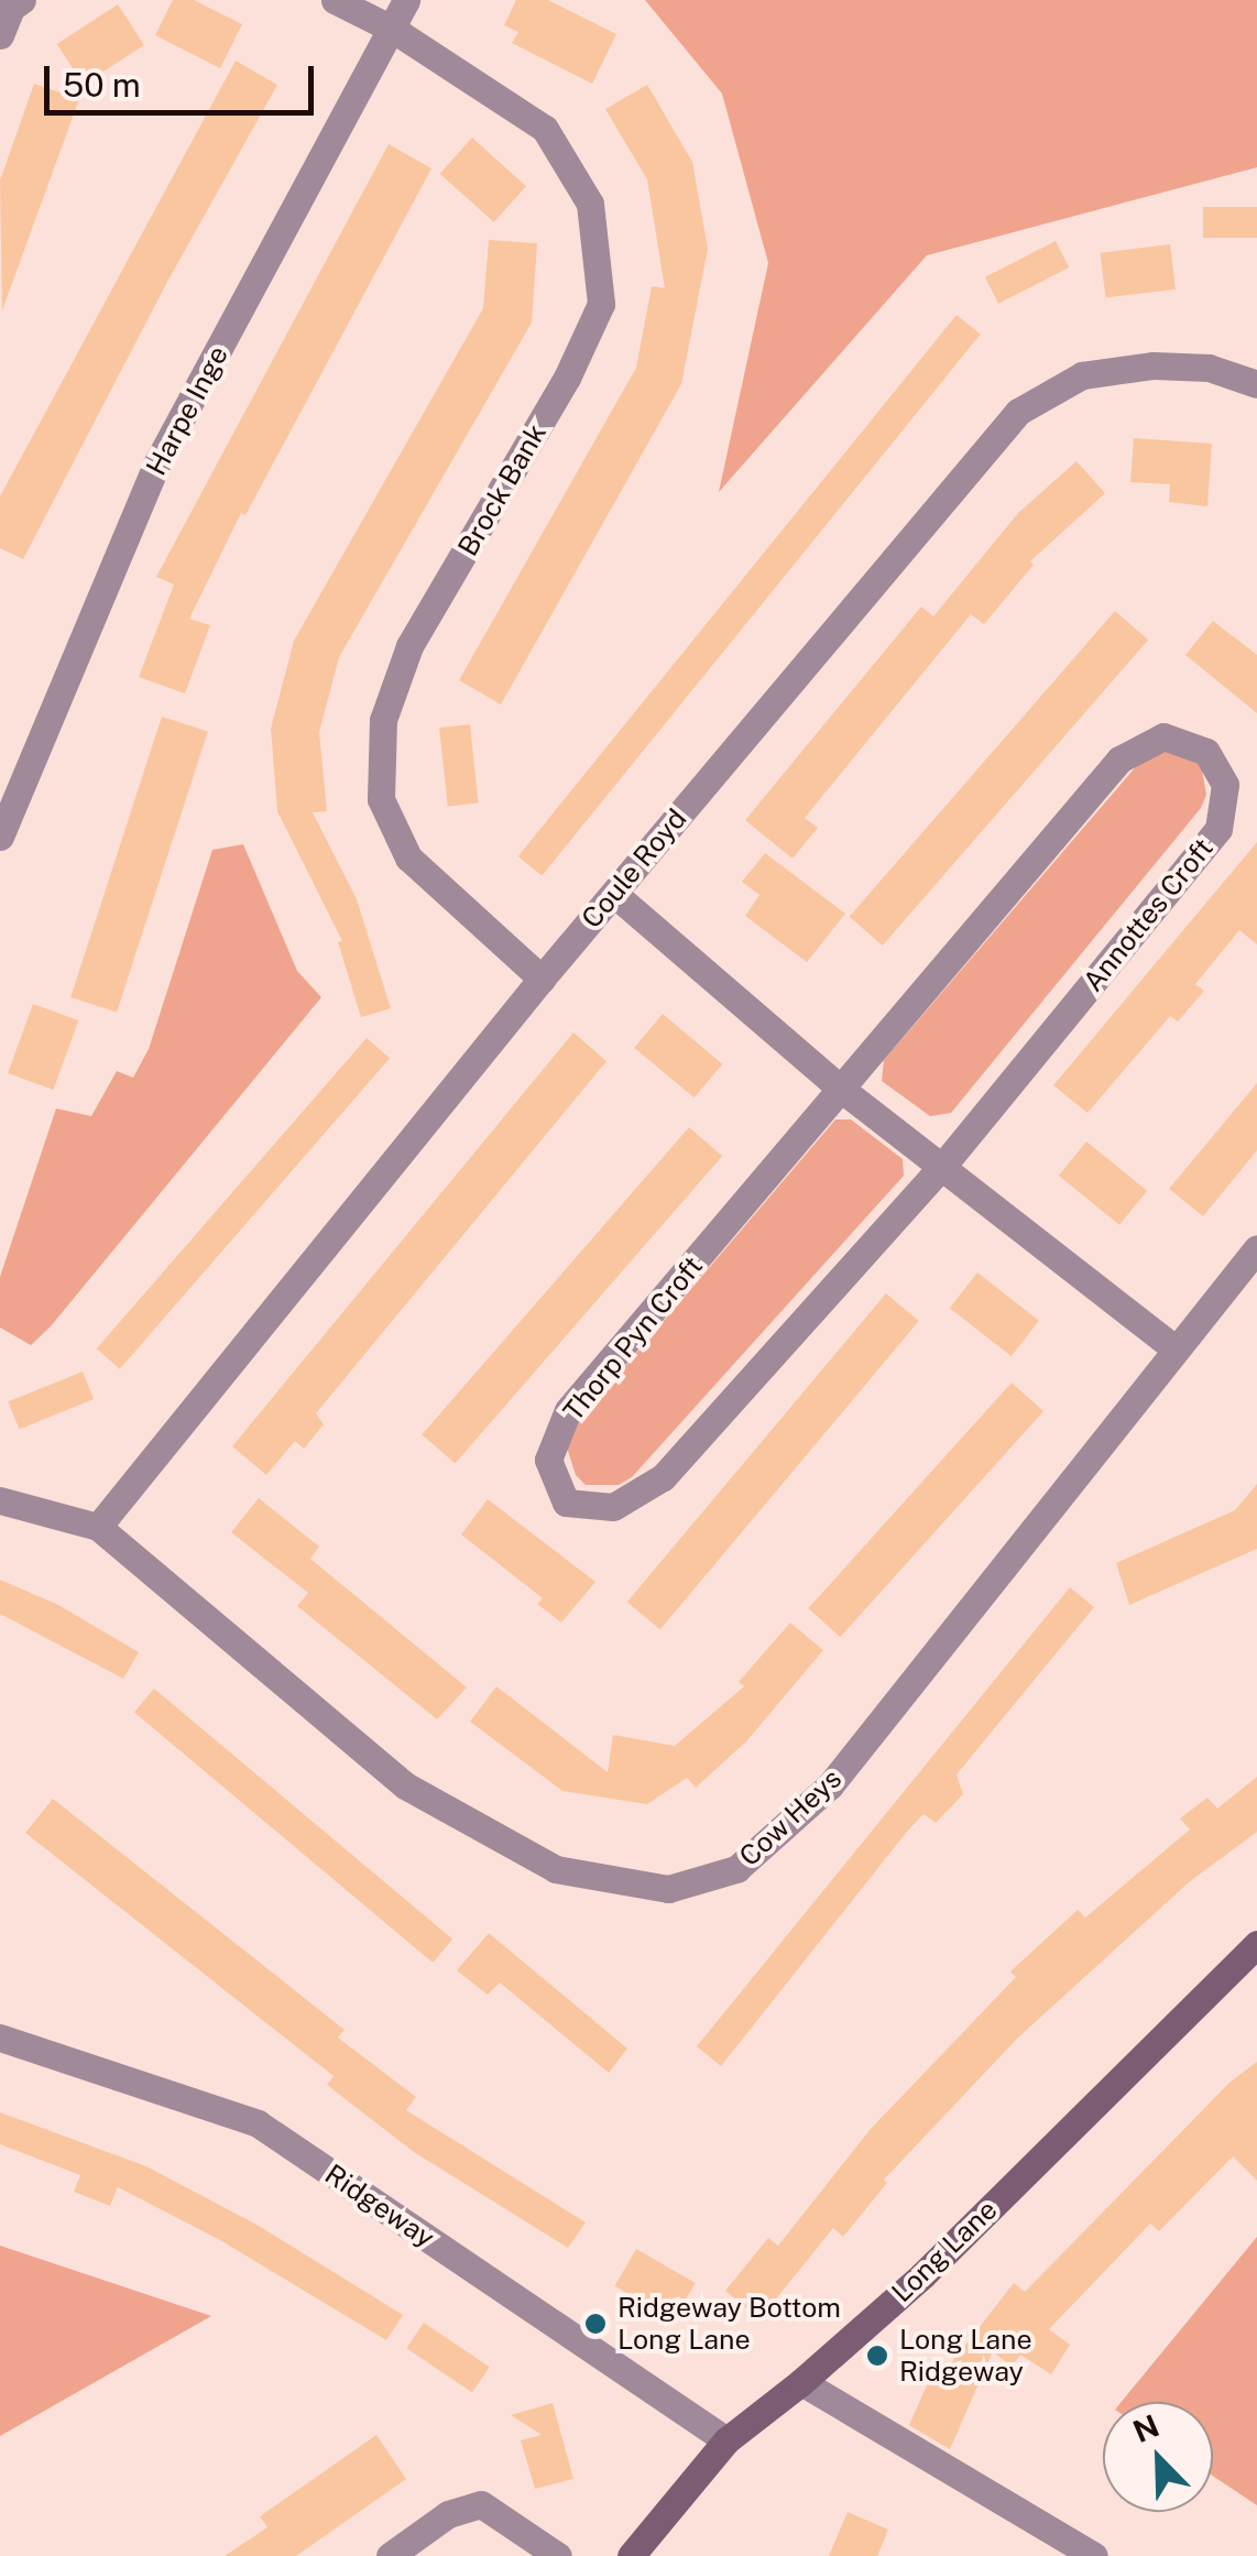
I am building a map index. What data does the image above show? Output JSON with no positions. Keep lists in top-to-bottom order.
{
  "streets": {
    "street": [
      "Harpe Inge",
      "Brock Bank",
      "Coule Royd",
      "Annottes Croft",
      "Thorp Pyn Croft",
      "Cow Heys",
      "Ridgeway",
      "Long Lane"
    ]
  },
  "crossings": [
    ["Harpe Inge", "Brock Bank"],
    ["Brock Bank", "Coule Royd"],
    ["Coule Royd", "Cow Heys"],
    ["Annottes Croft", "Thorp Pyn Croft"],
    ["Ridgeway", "Long Lane"]
  ],
  "places": ["Ridgeway Bottom Long Lane", "Long Lane Ridgeway"],
  "scale_bar": "50 m",
  "north": "top left"
}
